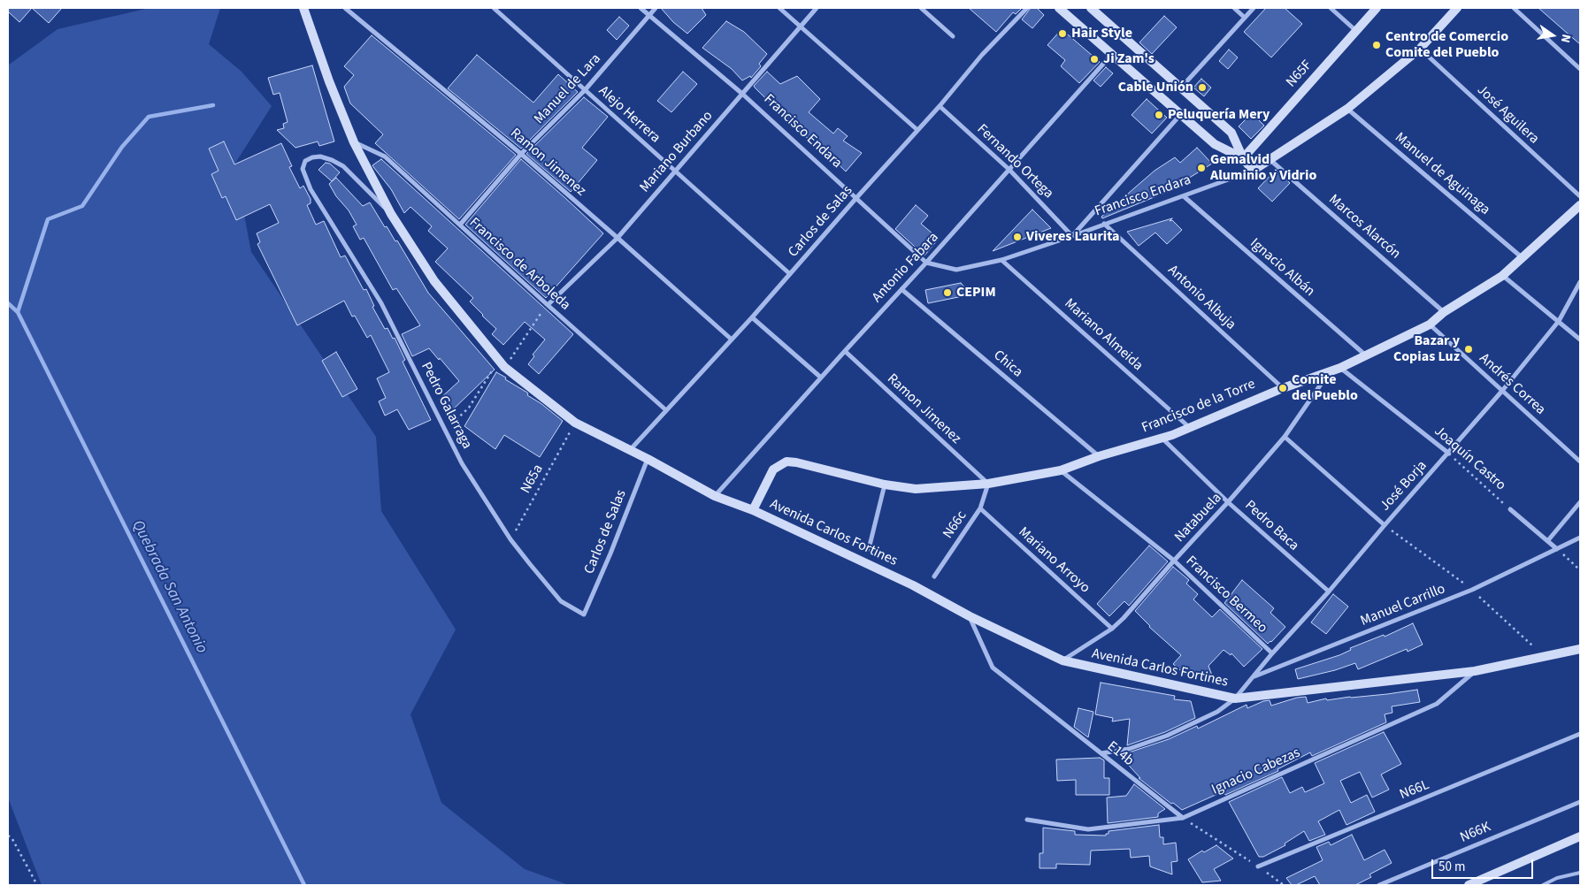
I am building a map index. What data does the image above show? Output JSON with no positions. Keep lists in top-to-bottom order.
{
  "streets": {
    "street": [
      "N65F",
      "Manuel de Lara",
      "Alejo Herrera",
      "José Aguilera",
      "Francisco Endara",
      "Mariano Burbano",
      "Fernando Ortega",
      "Ramon Jimenez",
      "Manuel de Aguinaga",
      "Carlos de Salas",
      "Marcos Alarcón",
      "Francisco de Arboleda",
      "Antonio Fabara",
      "Ignacio Albán",
      "Antonio Albuja",
      "Mariano Almeida",
      "Chica",
      "Andrés Correa",
      "Pedro Galarraga",
      "Francisco de la Torre",
      "Joaquín Castro",
      "José Borja",
      "Natabuela",
      "N66c",
      "Pedro Baca",
      "Avenida Carlos Fortines",
      "Mariano Arroyo",
      "Francisco Bermeo",
      "Manuel Carrillo",
      "E14b",
      "Ignacio Cabezas",
      "N66L",
      "N66K"
    ],
    "path": ["N65a"]
  },
  "crossings": [
    ["Manuel de Lara", "Alejo Herrera"],
    ["Manuel de Lara", "Francisco Endara"],
    ["Manuel de Lara", "Ramon Jimenez"],
    ["Manuel de Lara", "Francisco de Arboleda"],
    ["Alejo Herrera", "Mariano Burbano"],
    ["Alejo Herrera", "Carlos de Salas"],
    ["José Aguilera", "Francisco Endara"],
    ["Francisco Endara", "Mariano Burbano"],
    ["Francisco Endara", "Fernando Ortega"],
    ["Francisco Endara", "Manuel de Aguinaga"],
    ["Francisco Endara", "Carlos de Salas"],
    ["Francisco Endara", "Marcos Alarcón"],
    ["Francisco Endara", "Antonio Fabara"],
    ["Francisco Endara", "Ignacio Albán"],
    ["Francisco Endara", "Antonio Albuja"],
    ["Francisco Endara", "Mariano Almeida"],
    ["Mariano Burbano", "Ramon Jimenez"],
    ["Mariano Burbano", "Francisco de Arboleda"],
    ["Fernando Ortega", "Carlos de Salas"],
    ["Fernando Ortega", "Antonio Fabara"],
    ["Ramon Jimenez", "Carlos de Salas"],
    ["Ramon Jimenez", "Antonio Fabara"],
    ["Ramon Jimenez", "Francisco de la Torre"],
    ["Ramon Jimenez", "N66c"],
    ["Manuel de Aguinaga", "Francisco de la Torre"],
    ["Carlos de Salas", "Francisco de Arboleda"],
    ["Carlos de Salas", "Pedro Galarraga"],
    ["Carlos de Salas", "Avenida Carlos Fortines"],
    ["Marcos Alarcón", "Francisco de la Torre"],
    ["Francisco de Arboleda", "Avenida Carlos Fortines"],
    ["Antonio Fabara", "Chica"],
    ["Antonio Fabara", "Avenida Carlos Fortines"],
    ["Ignacio Albán", "Francisco de la Torre"],
    ["Antonio Albuja", "Francisco de la Torre"],
    ["Mariano Almeida", "Francisco de la Torre"],
    ["Chica", "Francisco de la Torre"],
    ["Andrés Correa", "Francisco de la Torre"],
    ["Andrés Correa", "José Borja"],
    ["Pedro Galarraga", "Avenida Carlos Fortines"],
    ["Francisco de la Torre", "Joaquín Castro"],
    ["Francisco de la Torre", "Natabuela"],
    ["Francisco de la Torre", "N66c"],
    ["Francisco de la Torre", "Pedro Baca"],
    ["Francisco de la Torre", "Avenida Carlos Fortines"],
    ["Francisco de la Torre", "Francisco Bermeo"],
    ["Joaquín Castro", "José Borja"],
    ["Joaquín Castro", "Manuel Carrillo"],
    ["José Borja", "Pedro Baca"],
    ["José Borja", "Avenida Carlos Fortines"],
    ["José Borja", "Francisco Bermeo"],
    ["José Borja", "Manuel Carrillo"],
    ["Natabuela", "Pedro Baca"],
    ["Natabuela", "Avenida Carlos Fortines"],
    ["Natabuela", "Mariano Arroyo"],
    ["Natabuela", "Francisco Bermeo"],
    ["N66c", "Mariano Arroyo"],
    ["Avenida Carlos Fortines", "E14b"],
    ["Avenida Carlos Fortines", "Ignacio Cabezas"],
    ["E14b", "Ignacio Cabezas"]
  ],
  "water": ["Quebrada San Antonio"],
  "places": [
    "Hair Style",
    "Centro de Comercio Comite del Pueblo",
    "Ji Zam's",
    "Cable Unión",
    "Peluquería Mery",
    "Gemalvid Aluminio y Vidrio",
    "Viveres Laurita",
    "CEPIM",
    "Bazar y Copias Luz",
    "Comite del Pueblo"
  ],
  "scale_bar": "50 m",
  "north": "right"
}
